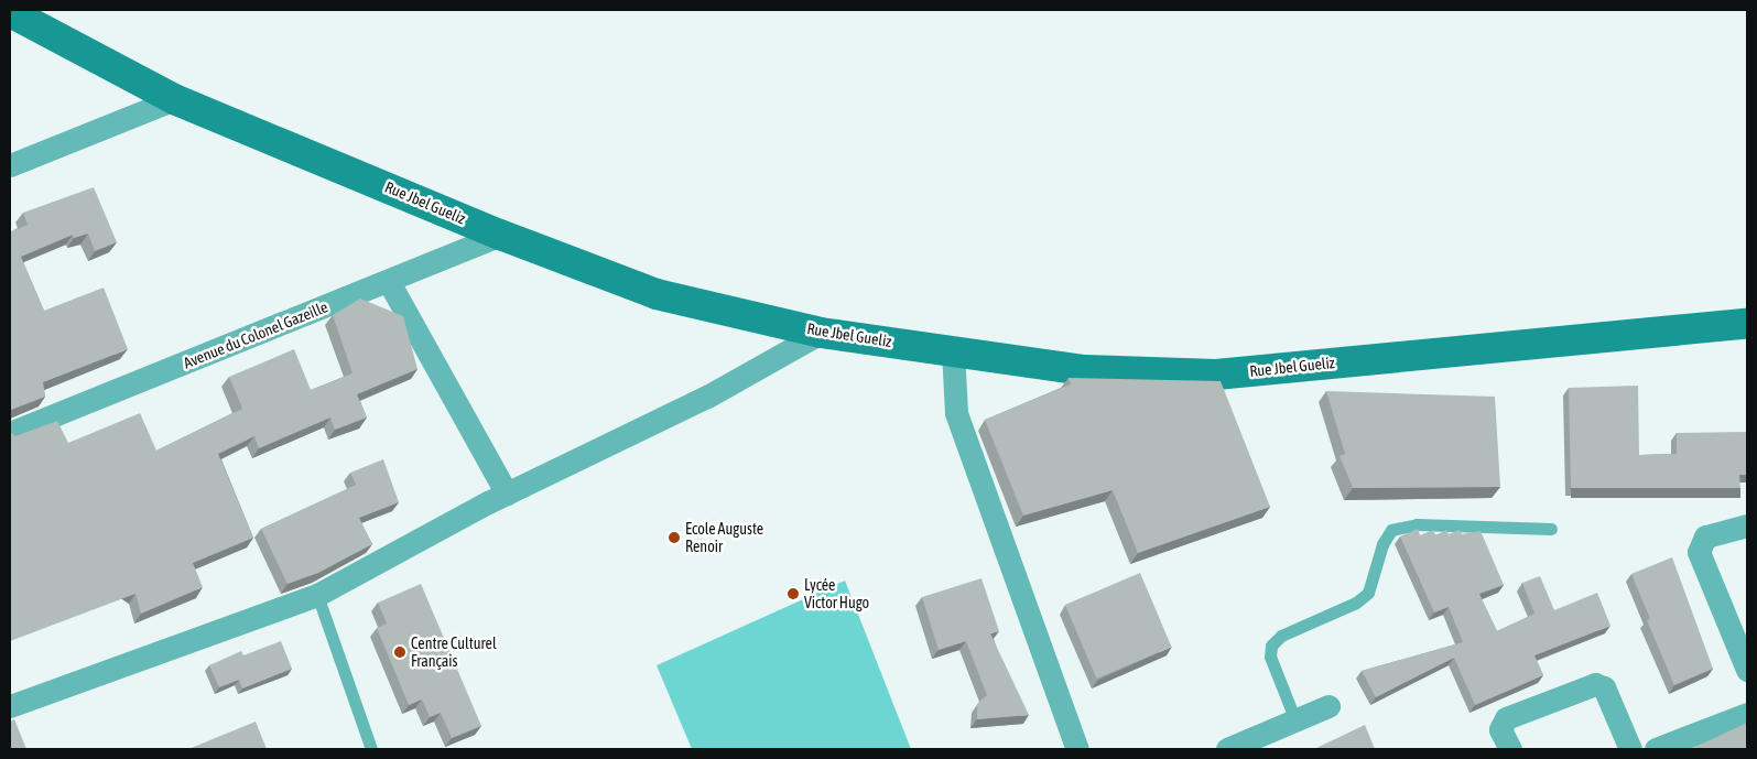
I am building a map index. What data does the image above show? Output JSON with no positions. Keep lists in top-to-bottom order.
{
  "streets": {
    "street": ["Rue Jbel Gueliz", "Avenue du Colonel Gazeille"]
  },
  "crossings": [
    ["Rue Jbel Gueliz", "Avenue du Colonel Gazeille"]
  ],
  "places": ["Ecole Auguste Renoir", "Lycée Victor Hugo", "Centre Culturel Français"]
}
